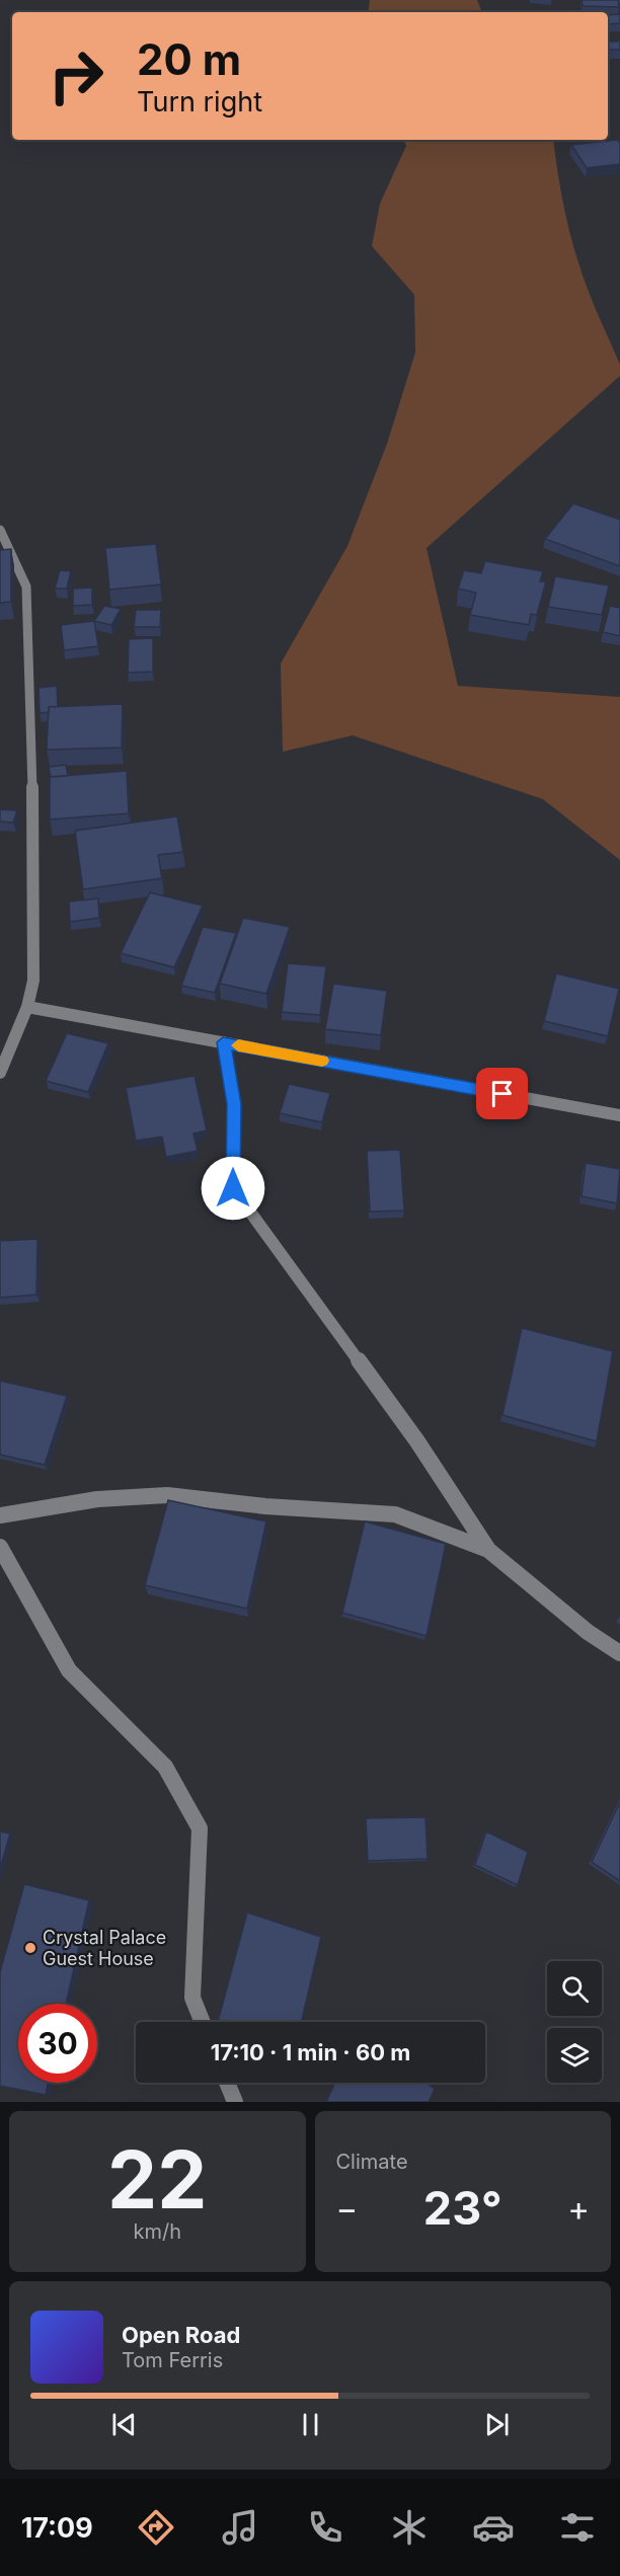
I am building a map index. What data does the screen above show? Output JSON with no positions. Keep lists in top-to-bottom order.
{
  "places": ["Crystal Palace Guest House"],
  "page": {
    "turn": ["20 m", "Turn right"],
    "limit": "30",
    "trip": "17:10 · 1 min · 60 m",
    "tile": [
      ["22", "km/h"],
      "Climate"
    ],
    "heat": ["−", "23°", "+"],
    "song": ["Open Road", "Tom Ferris"],
    "tabs": "17:09"
  }
}
